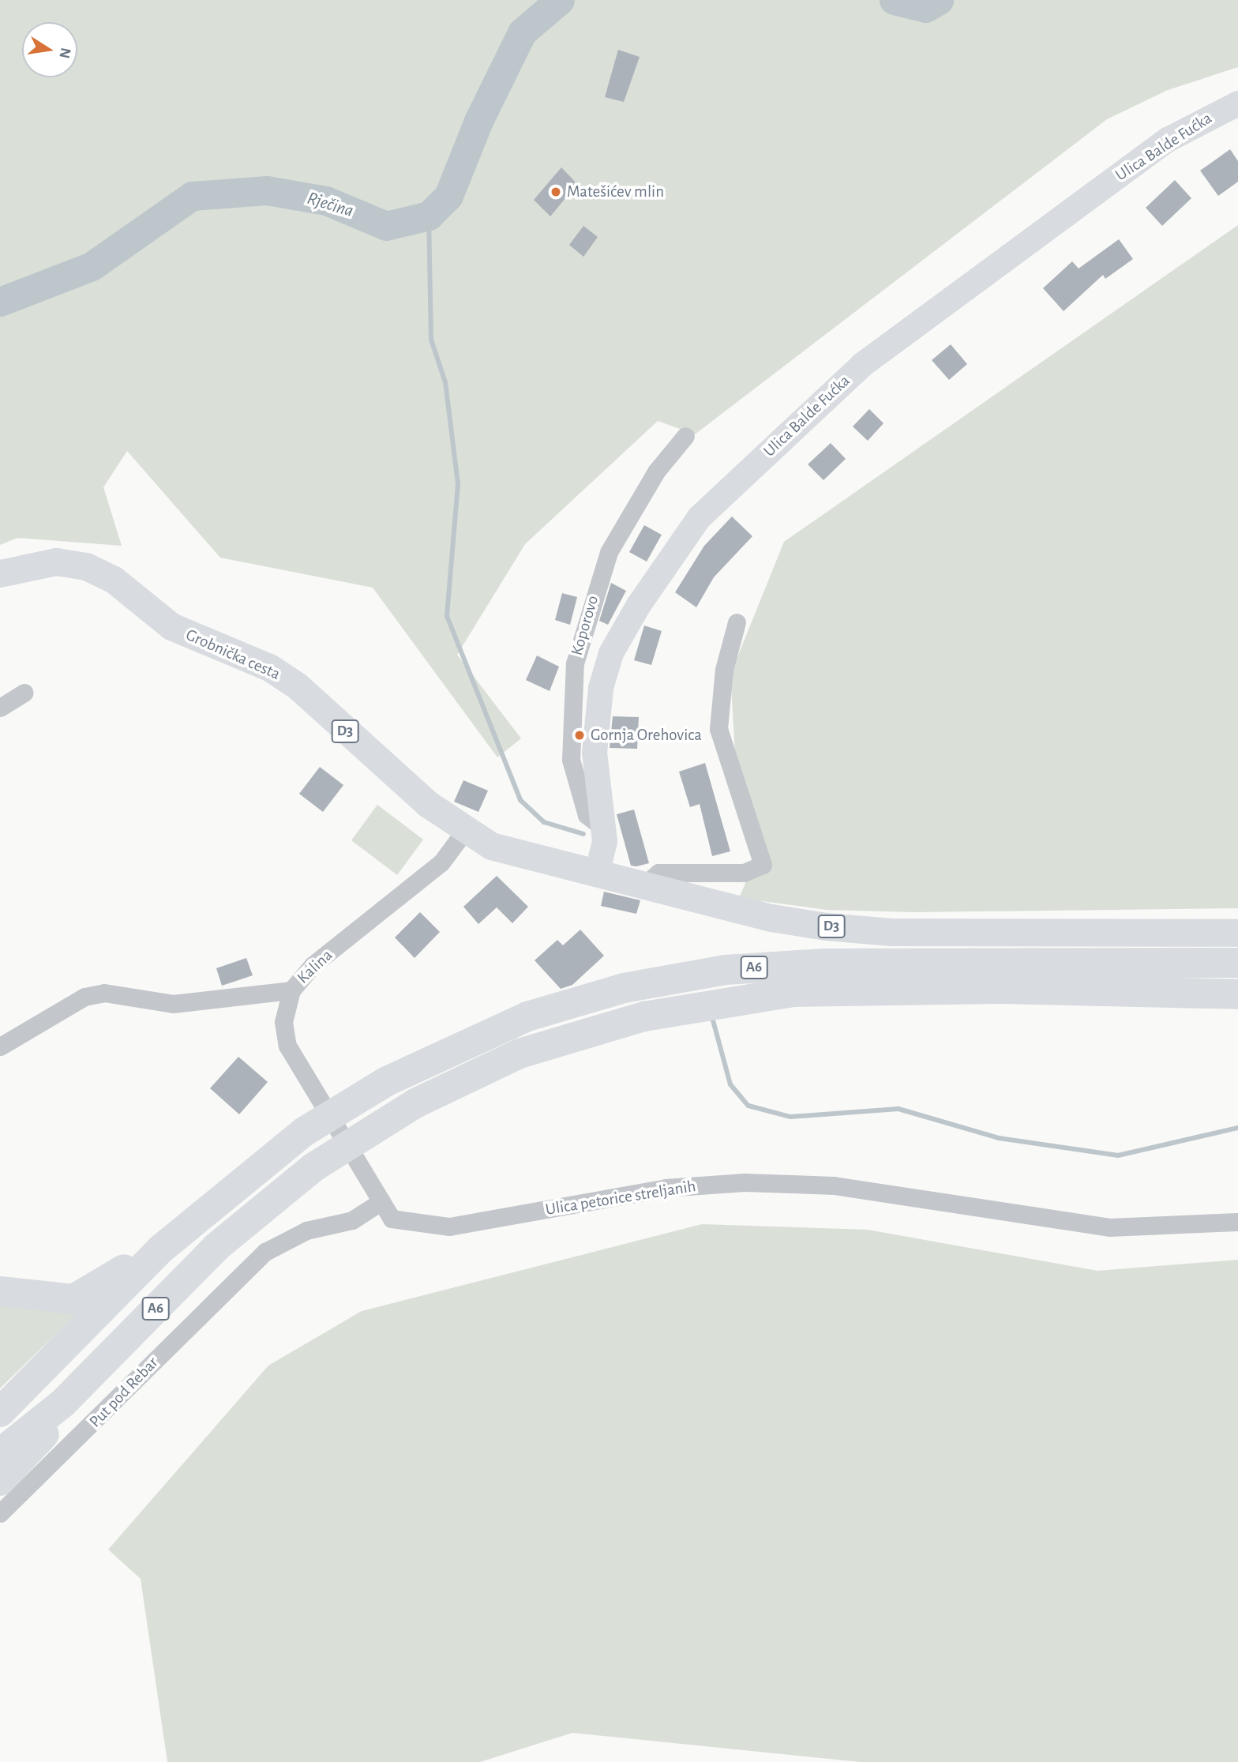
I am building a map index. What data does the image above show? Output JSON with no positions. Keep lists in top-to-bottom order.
{
  "streets": {
    "highway": ["A6"],
    "main road": ["Ulica Balde Fućka", "Grobnička cesta", "D3"],
    "street": [
      "Koporovo",
      "Kalina",
      "Ulica petorice streljanih",
      "Put pod Rebar"
    ]
  },
  "crossings": [
    ["Ulica Balde Fućka", "Koporovo"],
    ["Ulica Balde Fućka", "D3"],
    ["Grobnička cesta", "D3"],
    ["Grobnička cesta", "Kalina"],
    ["D3", "Kalina"],
    ["Kalina", "Ulica petorice streljanih"],
    ["Ulica petorice streljanih", "Put pod Rebar"]
  ],
  "water": ["Rječina"],
  "places": ["Matešićev mlin", "Gornja Orehovica"],
  "north": "right"
}
